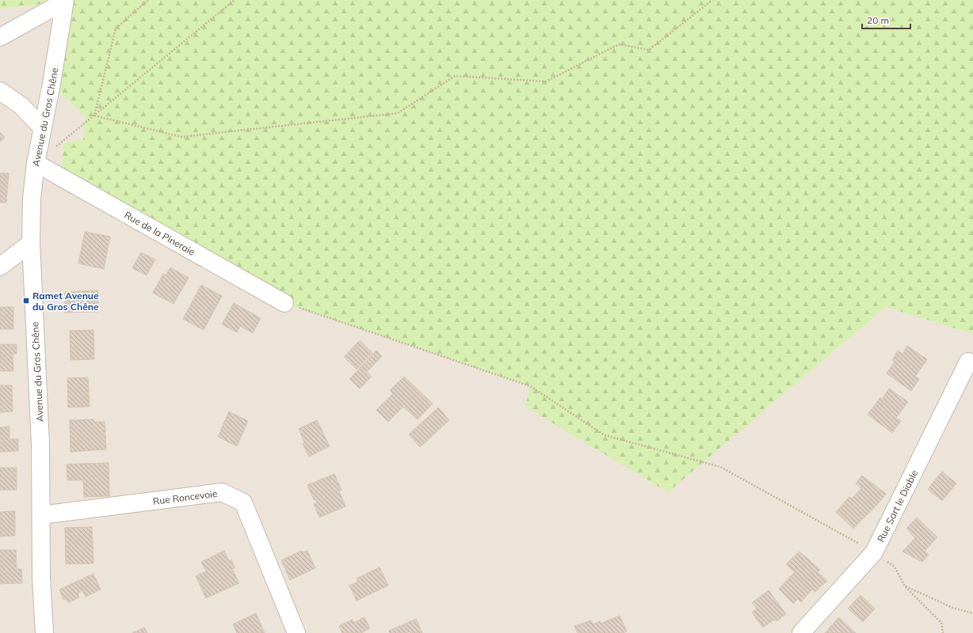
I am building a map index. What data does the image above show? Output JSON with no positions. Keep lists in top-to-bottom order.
{
  "streets": {
    "street": [
      "Avenue du Gros Chêne",
      "Rue de la Pineraie",
      "Rue Roncevoie",
      "Rue Sart le Diable"
    ]
  },
  "crossings": [
    ["Avenue du Gros Chêne", "Rue de la Pineraie"],
    ["Avenue du Gros Chêne", "Rue Roncevoie"]
  ],
  "places": {
    "transit": ["Ramet Avenue du Gros Chêne"]
  },
  "scale_bar": "20 m"
}
